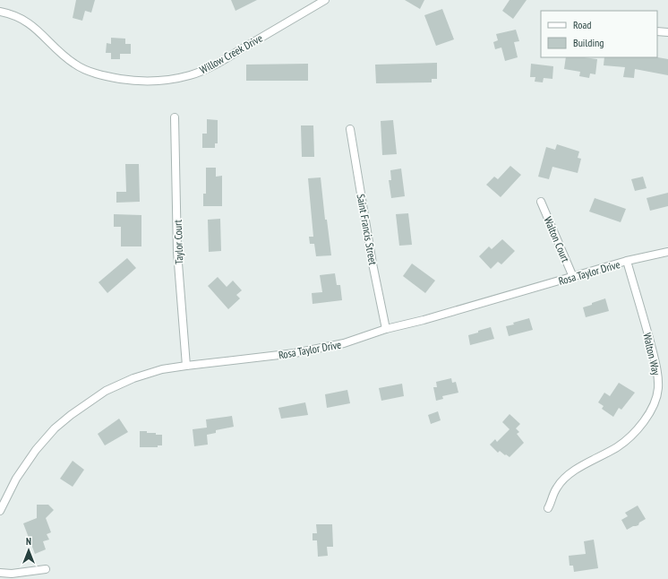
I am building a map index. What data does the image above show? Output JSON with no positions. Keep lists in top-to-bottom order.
{
  "streets": {
    "street": [
      "Willow Creek Drive",
      "Saint Francis Street",
      "Walton Court",
      "Taylor Court",
      "Rosa Taylor Drive",
      "Walton Way"
    ]
  },
  "crossings": [
    ["Saint Francis Street", "Rosa Taylor Drive"],
    ["Walton Court", "Rosa Taylor Drive"],
    ["Taylor Court", "Rosa Taylor Drive"],
    ["Rosa Taylor Drive", "Walton Way"]
  ],
  "legend": ["Road", "Building"],
  "north": "top"
}
